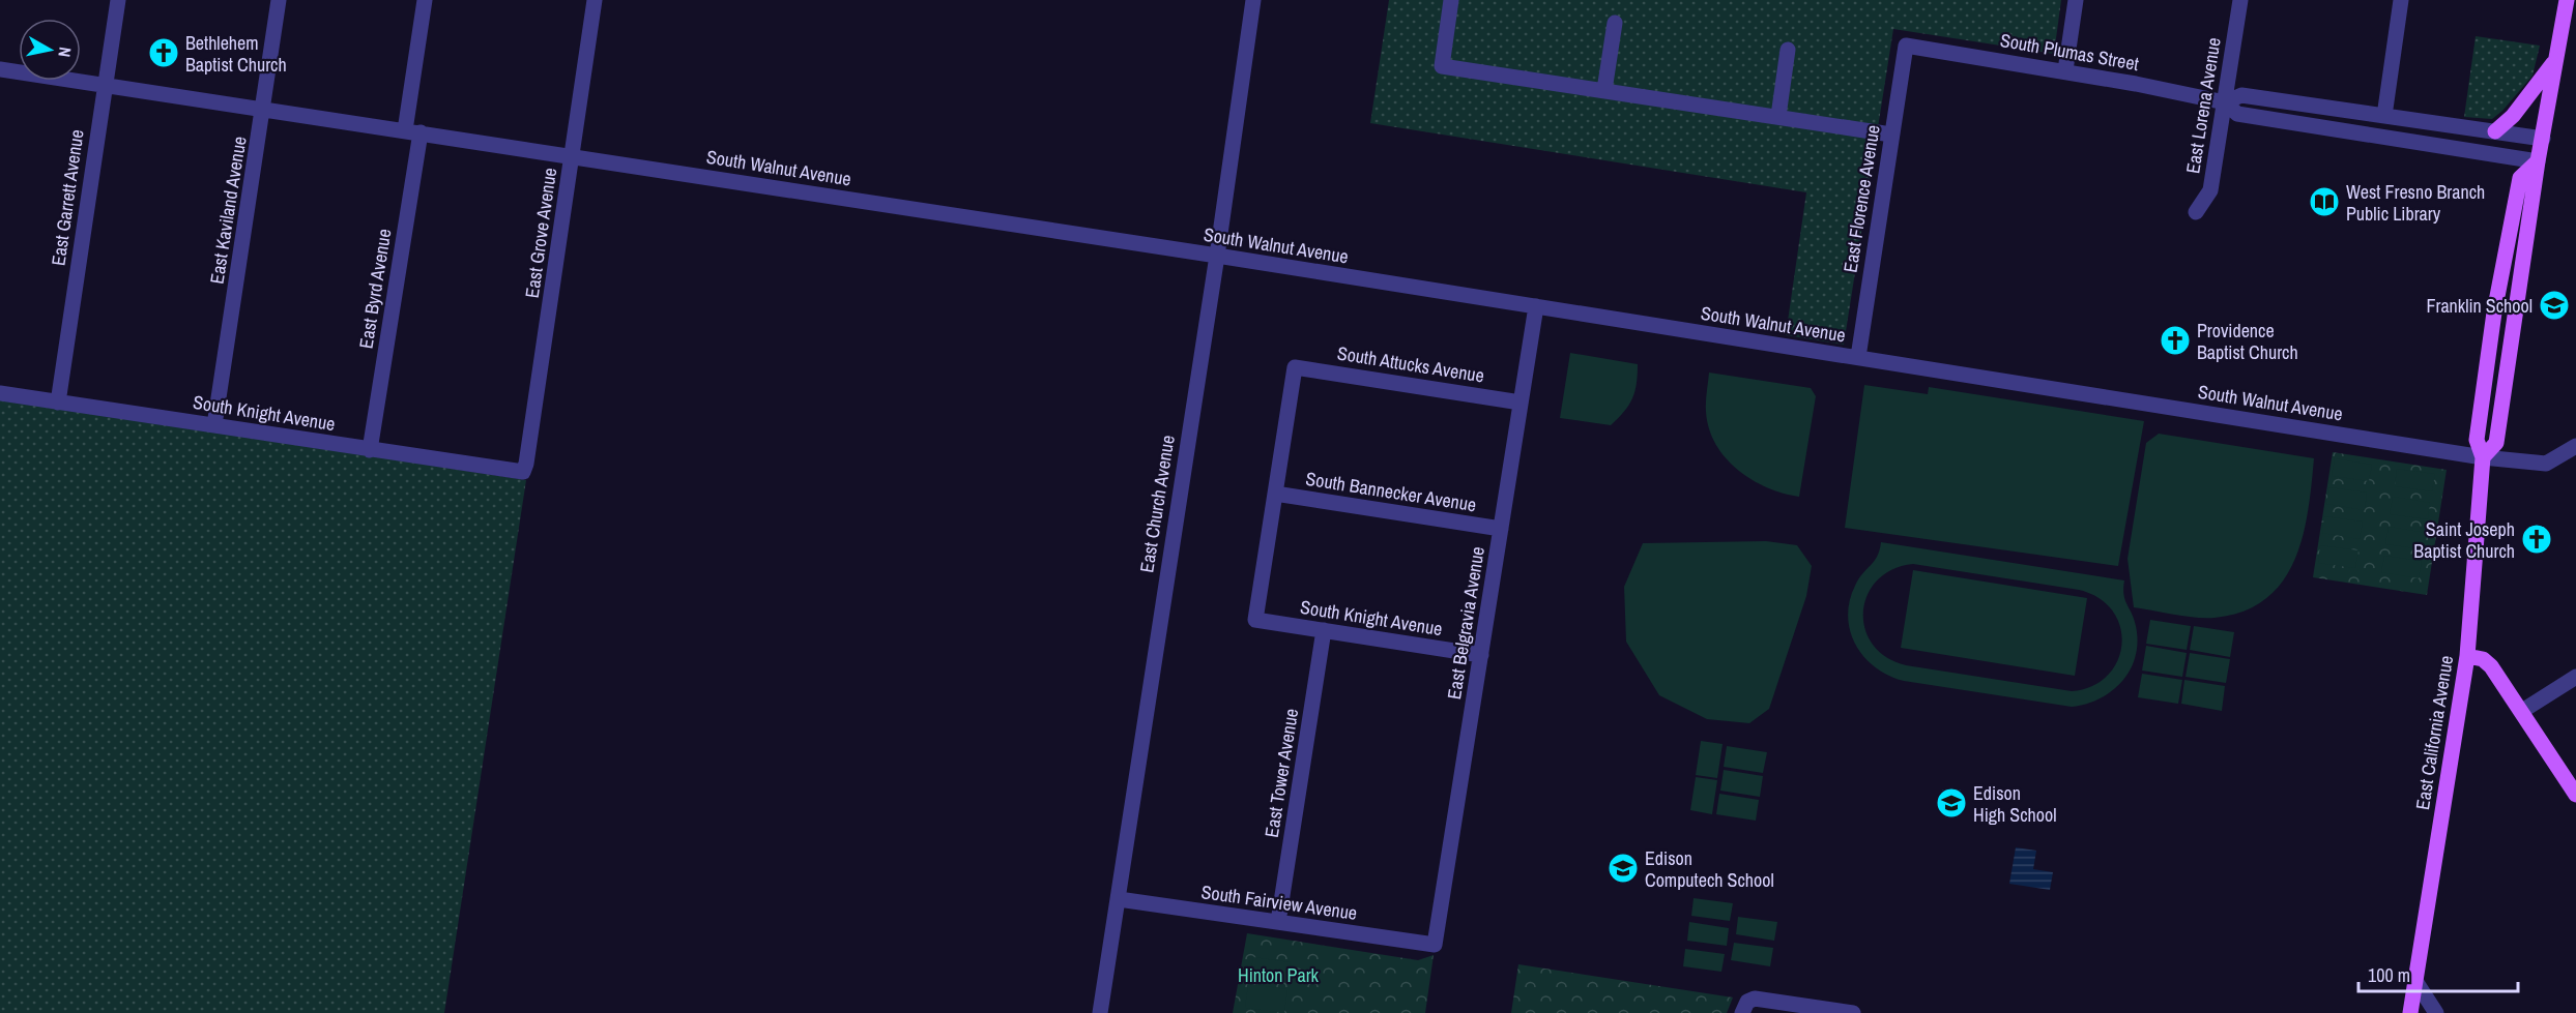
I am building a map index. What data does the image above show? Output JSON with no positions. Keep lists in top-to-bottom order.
{
  "streets": {
    "main road": ["East California Avenue"],
    "street": [
      "South Plumas Street",
      "East Lorena Avenue",
      "South Walnut Avenue",
      "East Garrett Avenue",
      "East Florence Avenue",
      "East Kaviland Avenue",
      "East Grove Avenue",
      "East Byrd Avenue",
      "South Attucks Avenue",
      "South Knight Avenue",
      "South Bannecker Avenue",
      "East Church Avenue",
      "East Belgravia Avenue",
      "East Tower Avenue",
      "South Fairview Avenue"
    ]
  },
  "crossings": [
    ["South Plumas Street", "East Lorena Avenue"],
    ["South Plumas Street", "East Florence Avenue"],
    ["South Plumas Street", "East California Avenue"],
    ["South Walnut Avenue", "East Garrett Avenue"],
    ["South Walnut Avenue", "East Florence Avenue"],
    ["South Walnut Avenue", "East Kaviland Avenue"],
    ["South Walnut Avenue", "East Grove Avenue"],
    ["South Walnut Avenue", "East Byrd Avenue"],
    ["South Walnut Avenue", "East Church Avenue"],
    ["South Walnut Avenue", "East Belgravia Avenue"],
    ["South Walnut Avenue", "East California Avenue"],
    ["East Garrett Avenue", "South Knight Avenue"],
    ["East Kaviland Avenue", "South Knight Avenue"],
    ["East Grove Avenue", "South Knight Avenue"],
    ["East Byrd Avenue", "South Knight Avenue"],
    ["South Attucks Avenue", "South Knight Avenue"],
    ["South Attucks Avenue", "South Bannecker Avenue"],
    ["South Attucks Avenue", "East Belgravia Avenue"],
    ["South Knight Avenue", "South Bannecker Avenue"],
    ["South Knight Avenue", "East Belgravia Avenue"],
    ["South Knight Avenue", "East Tower Avenue"],
    ["South Bannecker Avenue", "East Belgravia Avenue"],
    ["East Church Avenue", "South Fairview Avenue"],
    ["East Belgravia Avenue", "South Fairview Avenue"],
    ["East Tower Avenue", "South Fairview Avenue"]
  ],
  "parks": ["Hinton Park"],
  "places": {
    "church": ["Bethlehem Baptist Church", "Providence Baptist Church", "Saint Joseph Baptist Church"],
    "library": ["West Fresno Branch Public Library"],
    "school or university": ["Franklin School", "Edison High School", "Edison Computech School"]
  },
  "scale_bar": "100 m",
  "north": "right"
}
